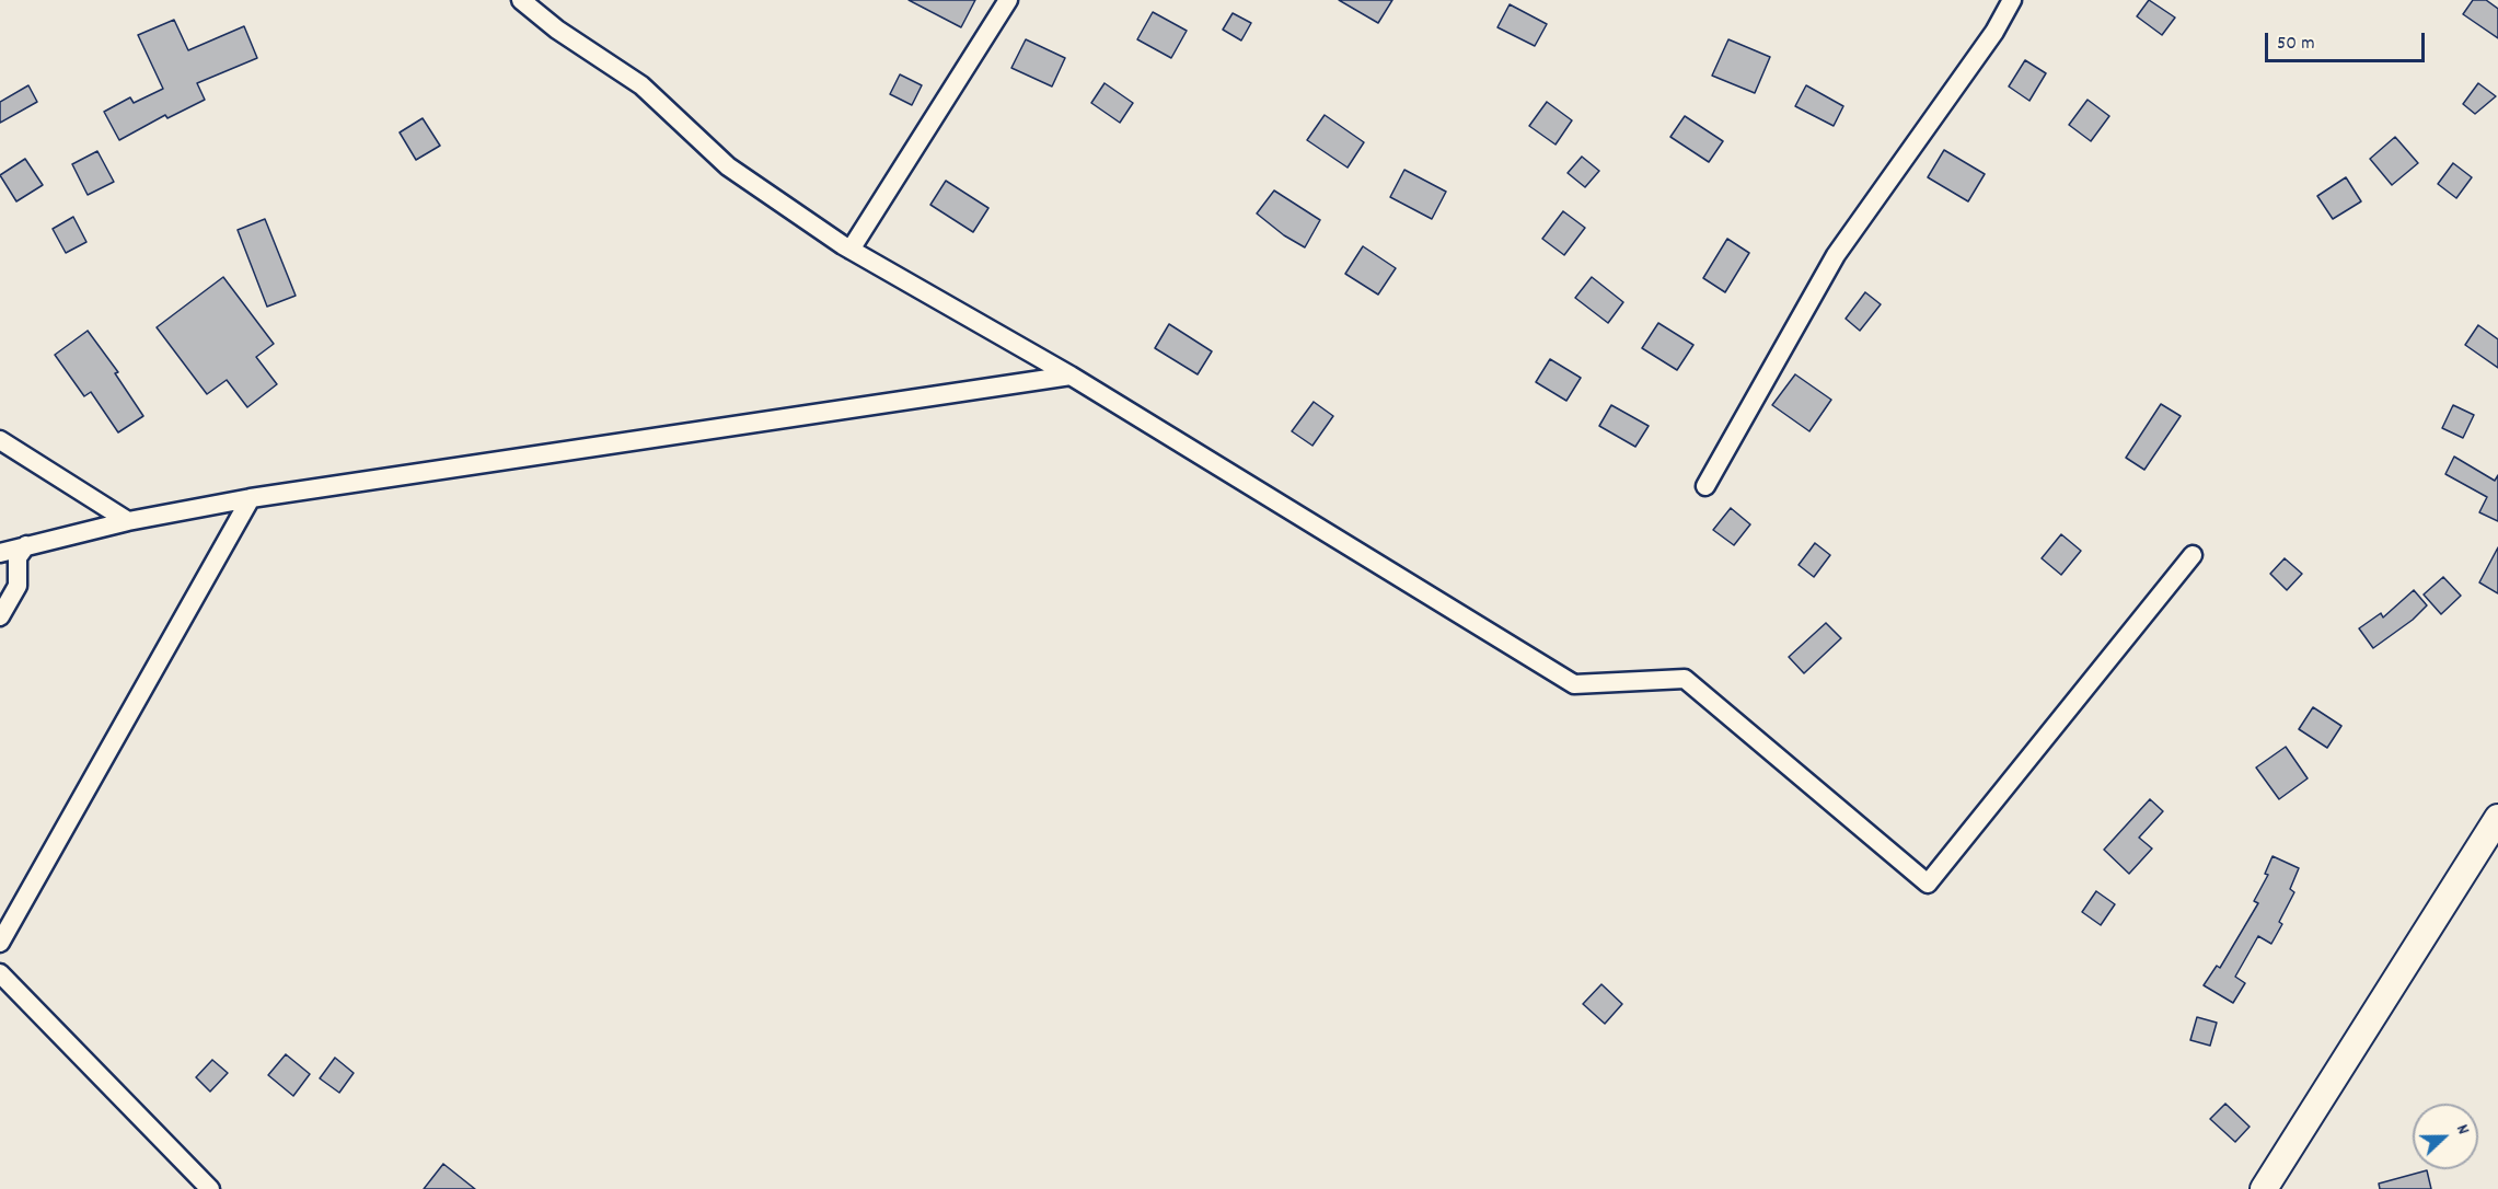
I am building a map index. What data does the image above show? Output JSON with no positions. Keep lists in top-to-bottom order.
{
  "scale_bar": "50 m",
  "north": "right"
}
